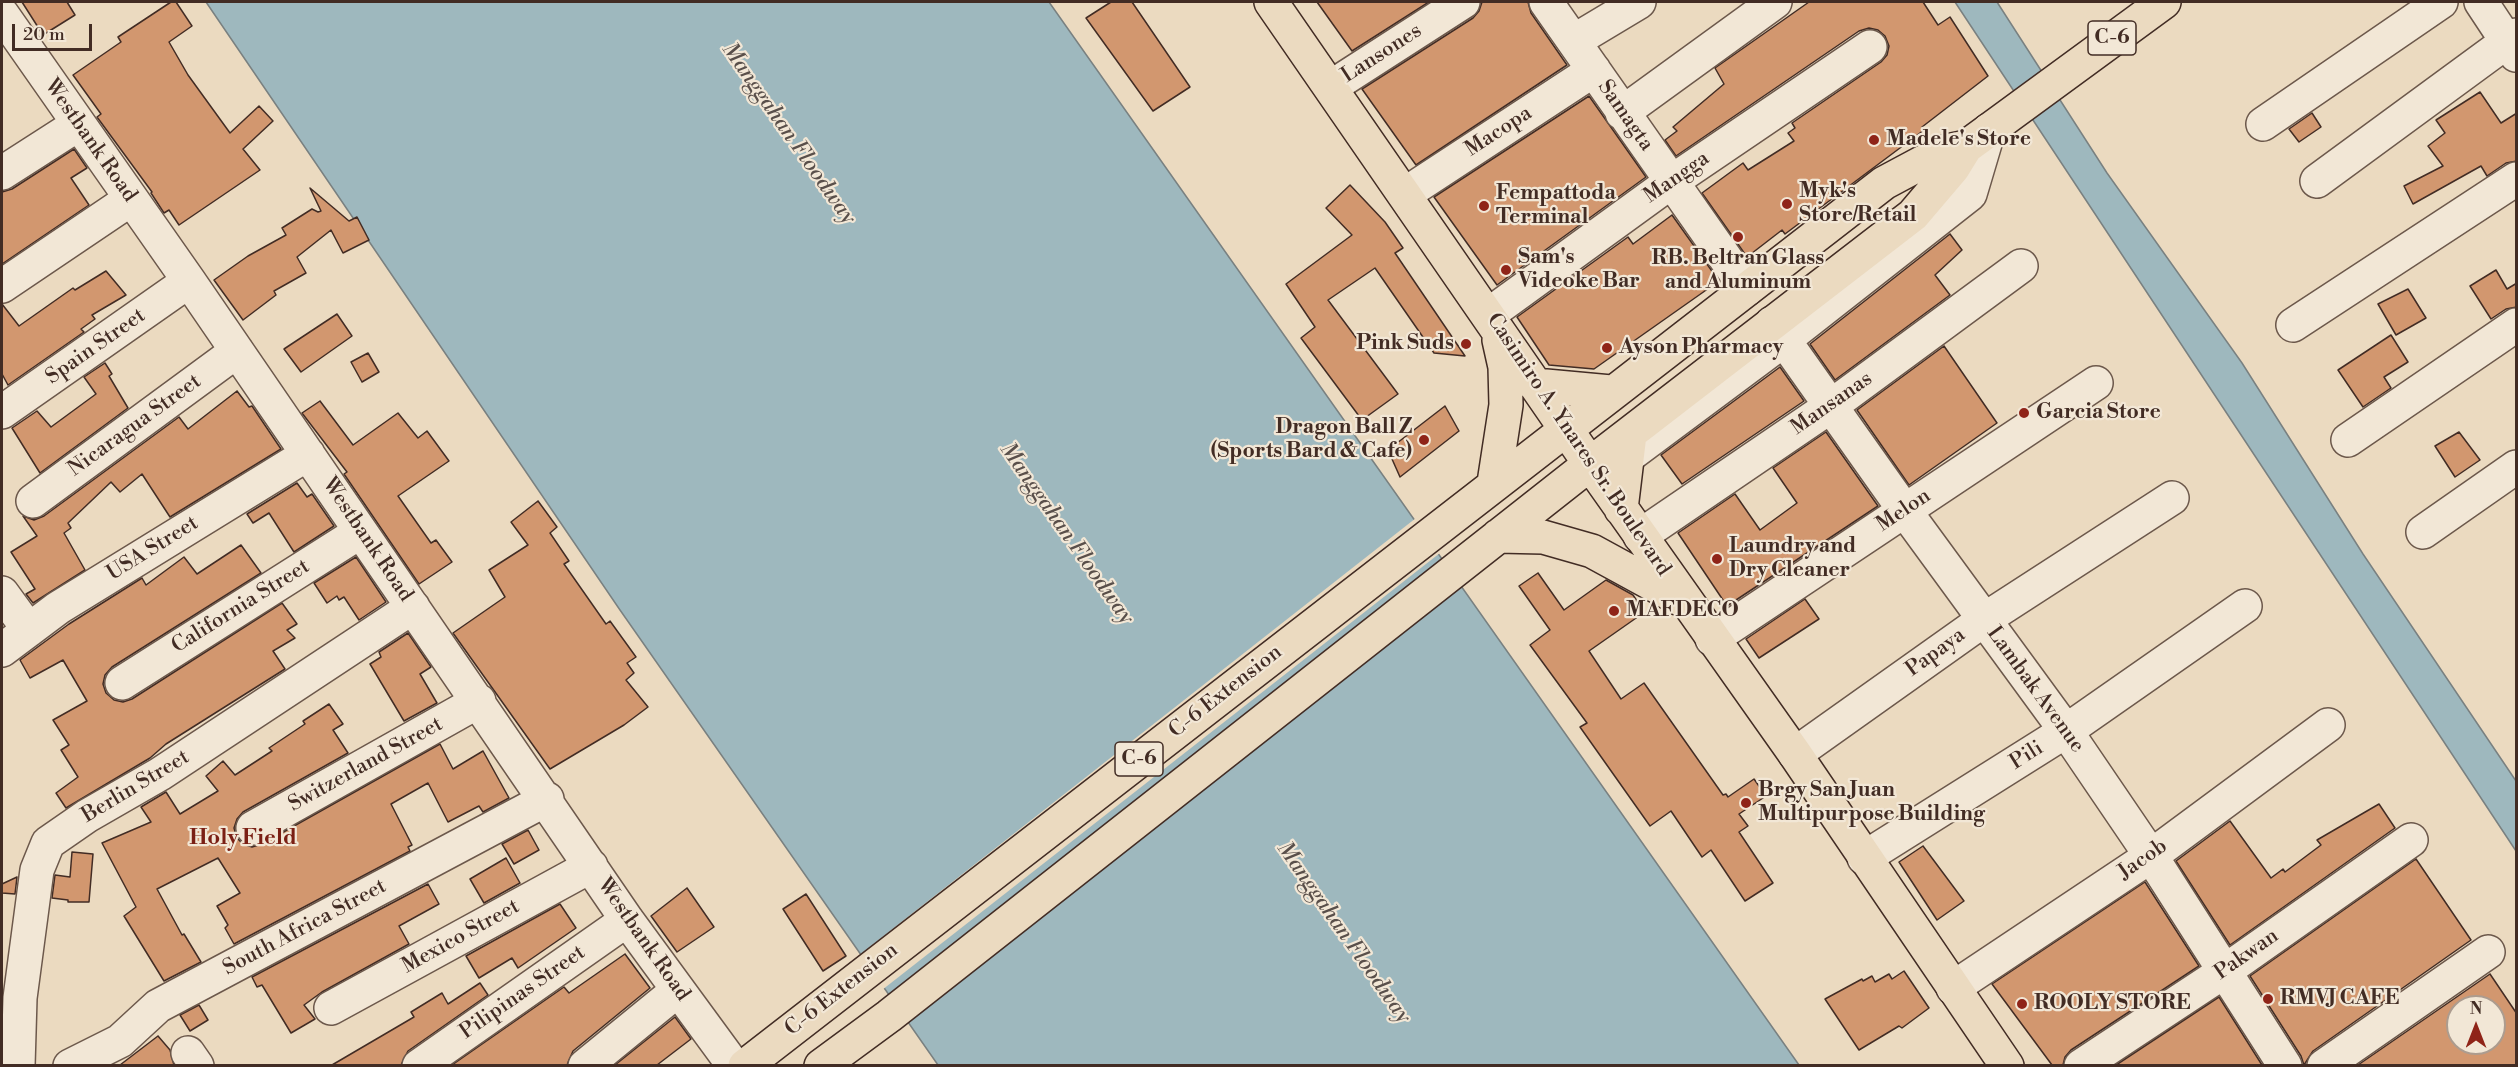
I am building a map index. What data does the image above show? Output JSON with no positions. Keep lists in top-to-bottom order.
{
  "streets": {
    "main road": ["C-6", "Casimiro A. Ynares Sr. Boulevard", "C-6 Extension"],
    "street": [
      "Lansones",
      "Samagta",
      "Macopa",
      "Westbank Road",
      "Mangga",
      "Spain Street",
      "Mansanas",
      "Nicaragua Street",
      "Melon",
      "USA Street",
      "California Street",
      "Papaya",
      "Lambak Avenue",
      "Pili",
      "Switzerland Street",
      "Berlin Street",
      "Jacob",
      "South Africa Street",
      "Mexico Street",
      "Pakwan",
      "Pilipinas Street"
    ]
  },
  "crossings": [
    ["C-6", "Samagta"],
    ["C-6", "Casimiro A. Ynares Sr. Boulevard"],
    ["C-6", "Lambak Avenue"],
    ["C-6", "C-6 Extension"],
    ["Lansones", "Casimiro A. Ynares Sr. Boulevard"],
    ["Samagta", "Macopa"],
    ["Samagta", "Mangga"],
    ["Macopa", "Casimiro A. Ynares Sr. Boulevard"],
    ["Westbank Road", "Spain Street"],
    ["Westbank Road", "Nicaragua Street"],
    ["Westbank Road", "USA Street"],
    ["Westbank Road", "California Street"],
    ["Westbank Road", "Switzerland Street"],
    ["Westbank Road", "Berlin Street"],
    ["Westbank Road", "South Africa Street"],
    ["Westbank Road", "Mexico Street"],
    ["Westbank Road", "Pilipinas Street"],
    ["Mangga", "Casimiro A. Ynares Sr. Boulevard"],
    ["Mansanas", "Casimiro A. Ynares Sr. Boulevard"],
    ["Mansanas", "Lambak Avenue"],
    ["Casimiro A. Ynares Sr. Boulevard", "Melon"],
    ["Casimiro A. Ynares Sr. Boulevard", "Papaya"],
    ["Casimiro A. Ynares Sr. Boulevard", "C-6 Extension"],
    ["Casimiro A. Ynares Sr. Boulevard", "Pili"],
    ["Casimiro A. Ynares Sr. Boulevard", "Jacob"],
    ["Melon", "Lambak Avenue"],
    ["Papaya", "Lambak Avenue"],
    ["Lambak Avenue", "Pili"],
    ["Lambak Avenue", "Jacob"],
    ["Lambak Avenue", "Pakwan"]
  ],
  "districts": ["Holy Field"],
  "water": ["Manggahan Floodway"],
  "places": [
    "Madele's Store",
    "Myk's Store/Retail",
    "Fempattoda Terminal",
    "RB. Beltran Glass and Aluminum",
    "Sam's Videoke Bar",
    "Pink Suds",
    "Ayson Pharmacy",
    "Garcia Store",
    "Dragon Ball Z (Sports Bard & Cafe)",
    "Laundry and Dry Cleaner",
    "MAFDECO",
    "Brgy San Juan Multipurpose Building",
    "RMVJ CAFE",
    "ROOLY STORE"
  ],
  "scale_bar": "20 m",
  "north": "top"
}
